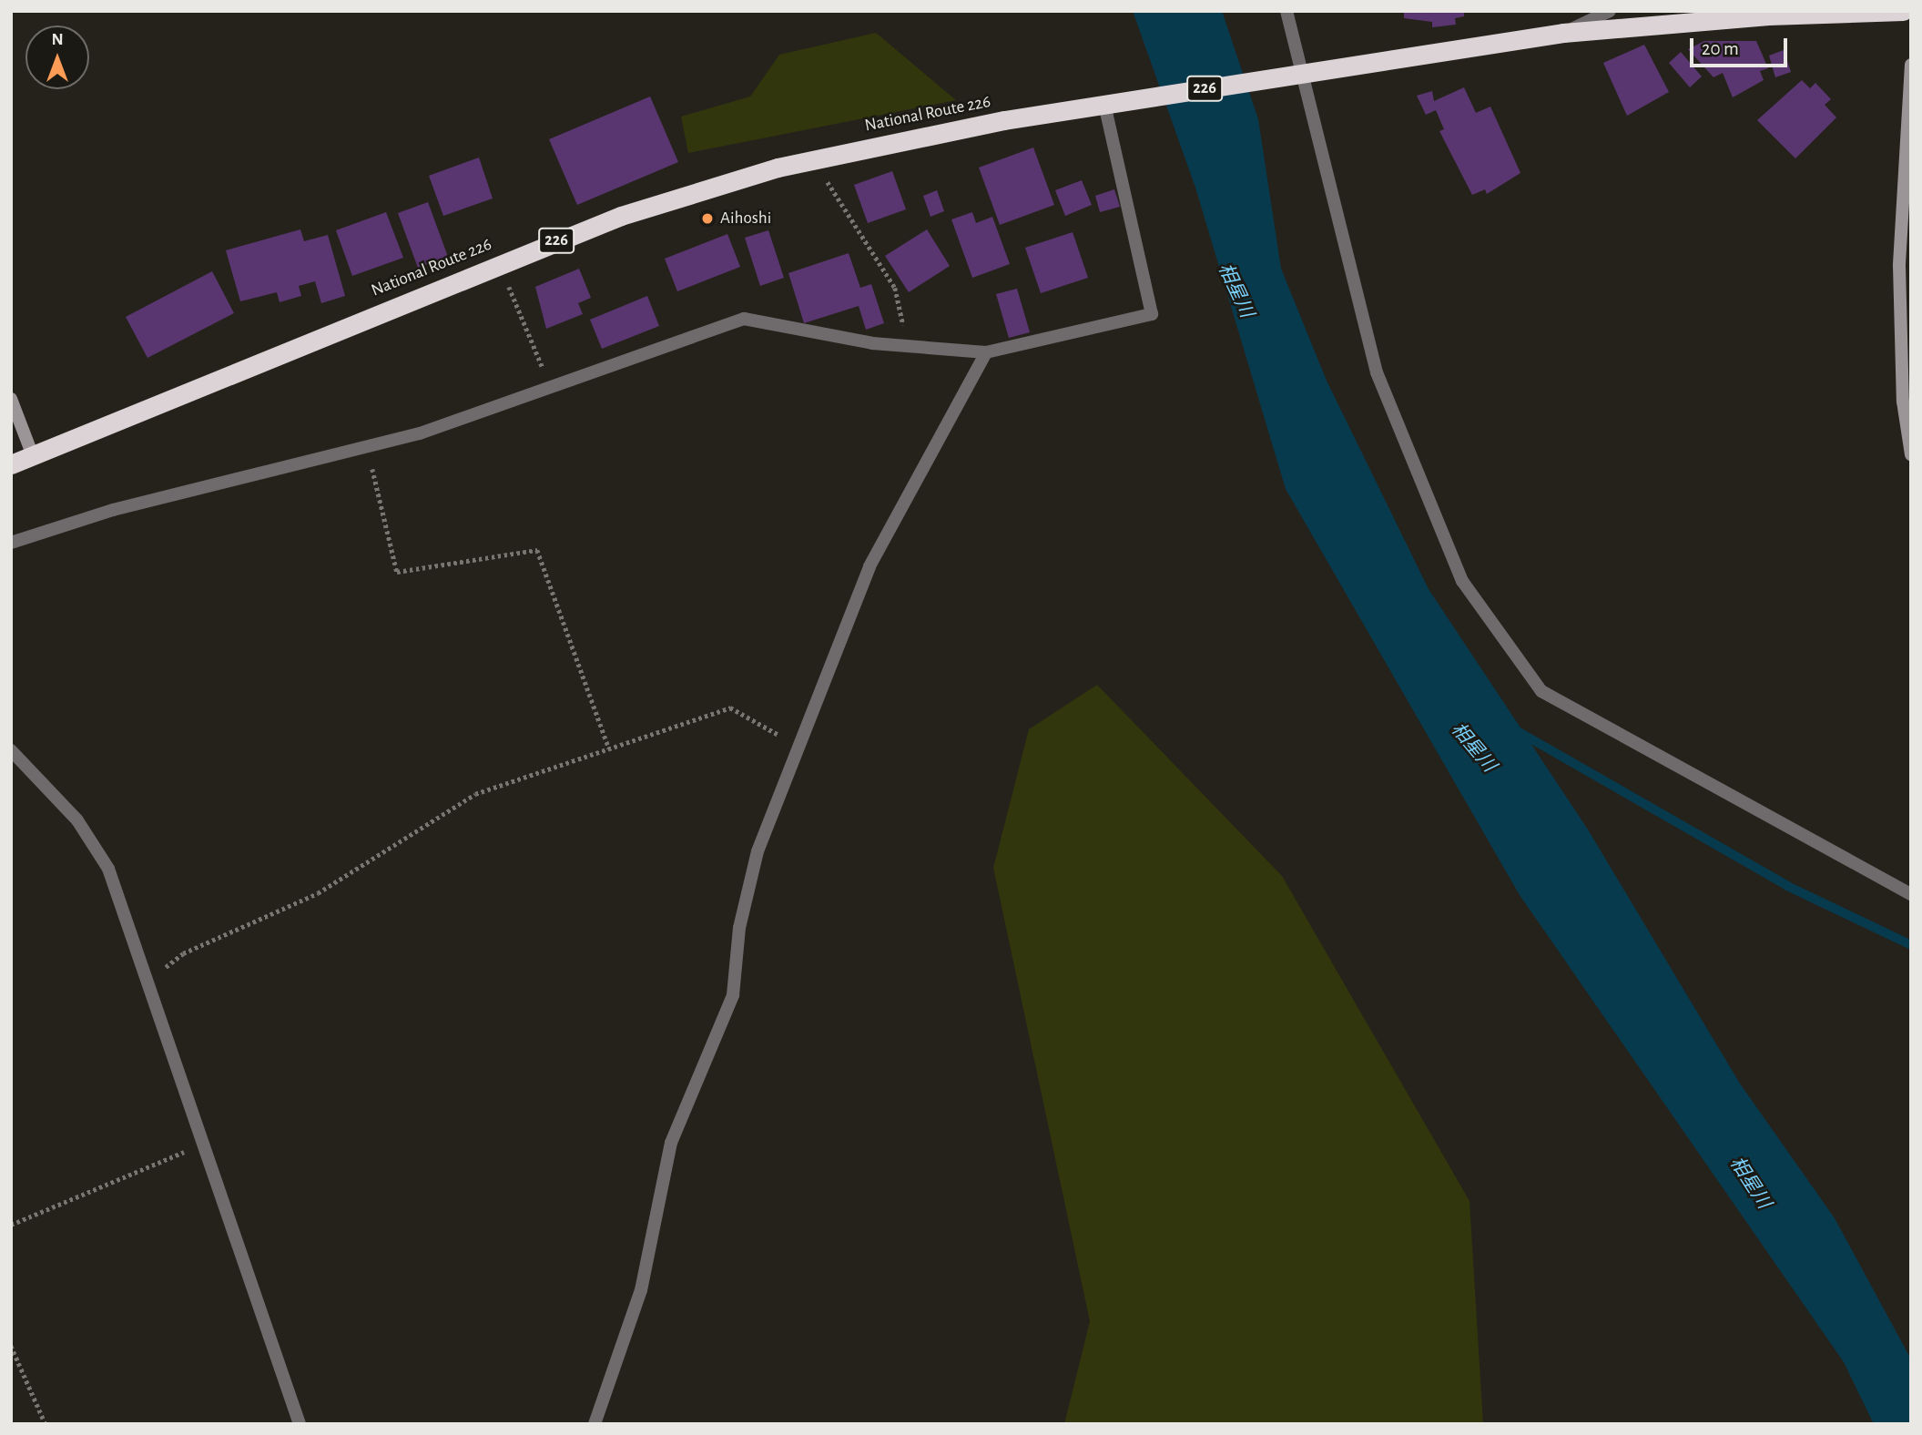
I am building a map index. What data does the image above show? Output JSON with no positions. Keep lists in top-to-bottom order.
{
  "streets": {
    "highway": ["226", "National Route 226"]
  },
  "water": ["相星川"],
  "places": ["Aihoshi"],
  "scale_bar": "20 m",
  "north": "top"
}
